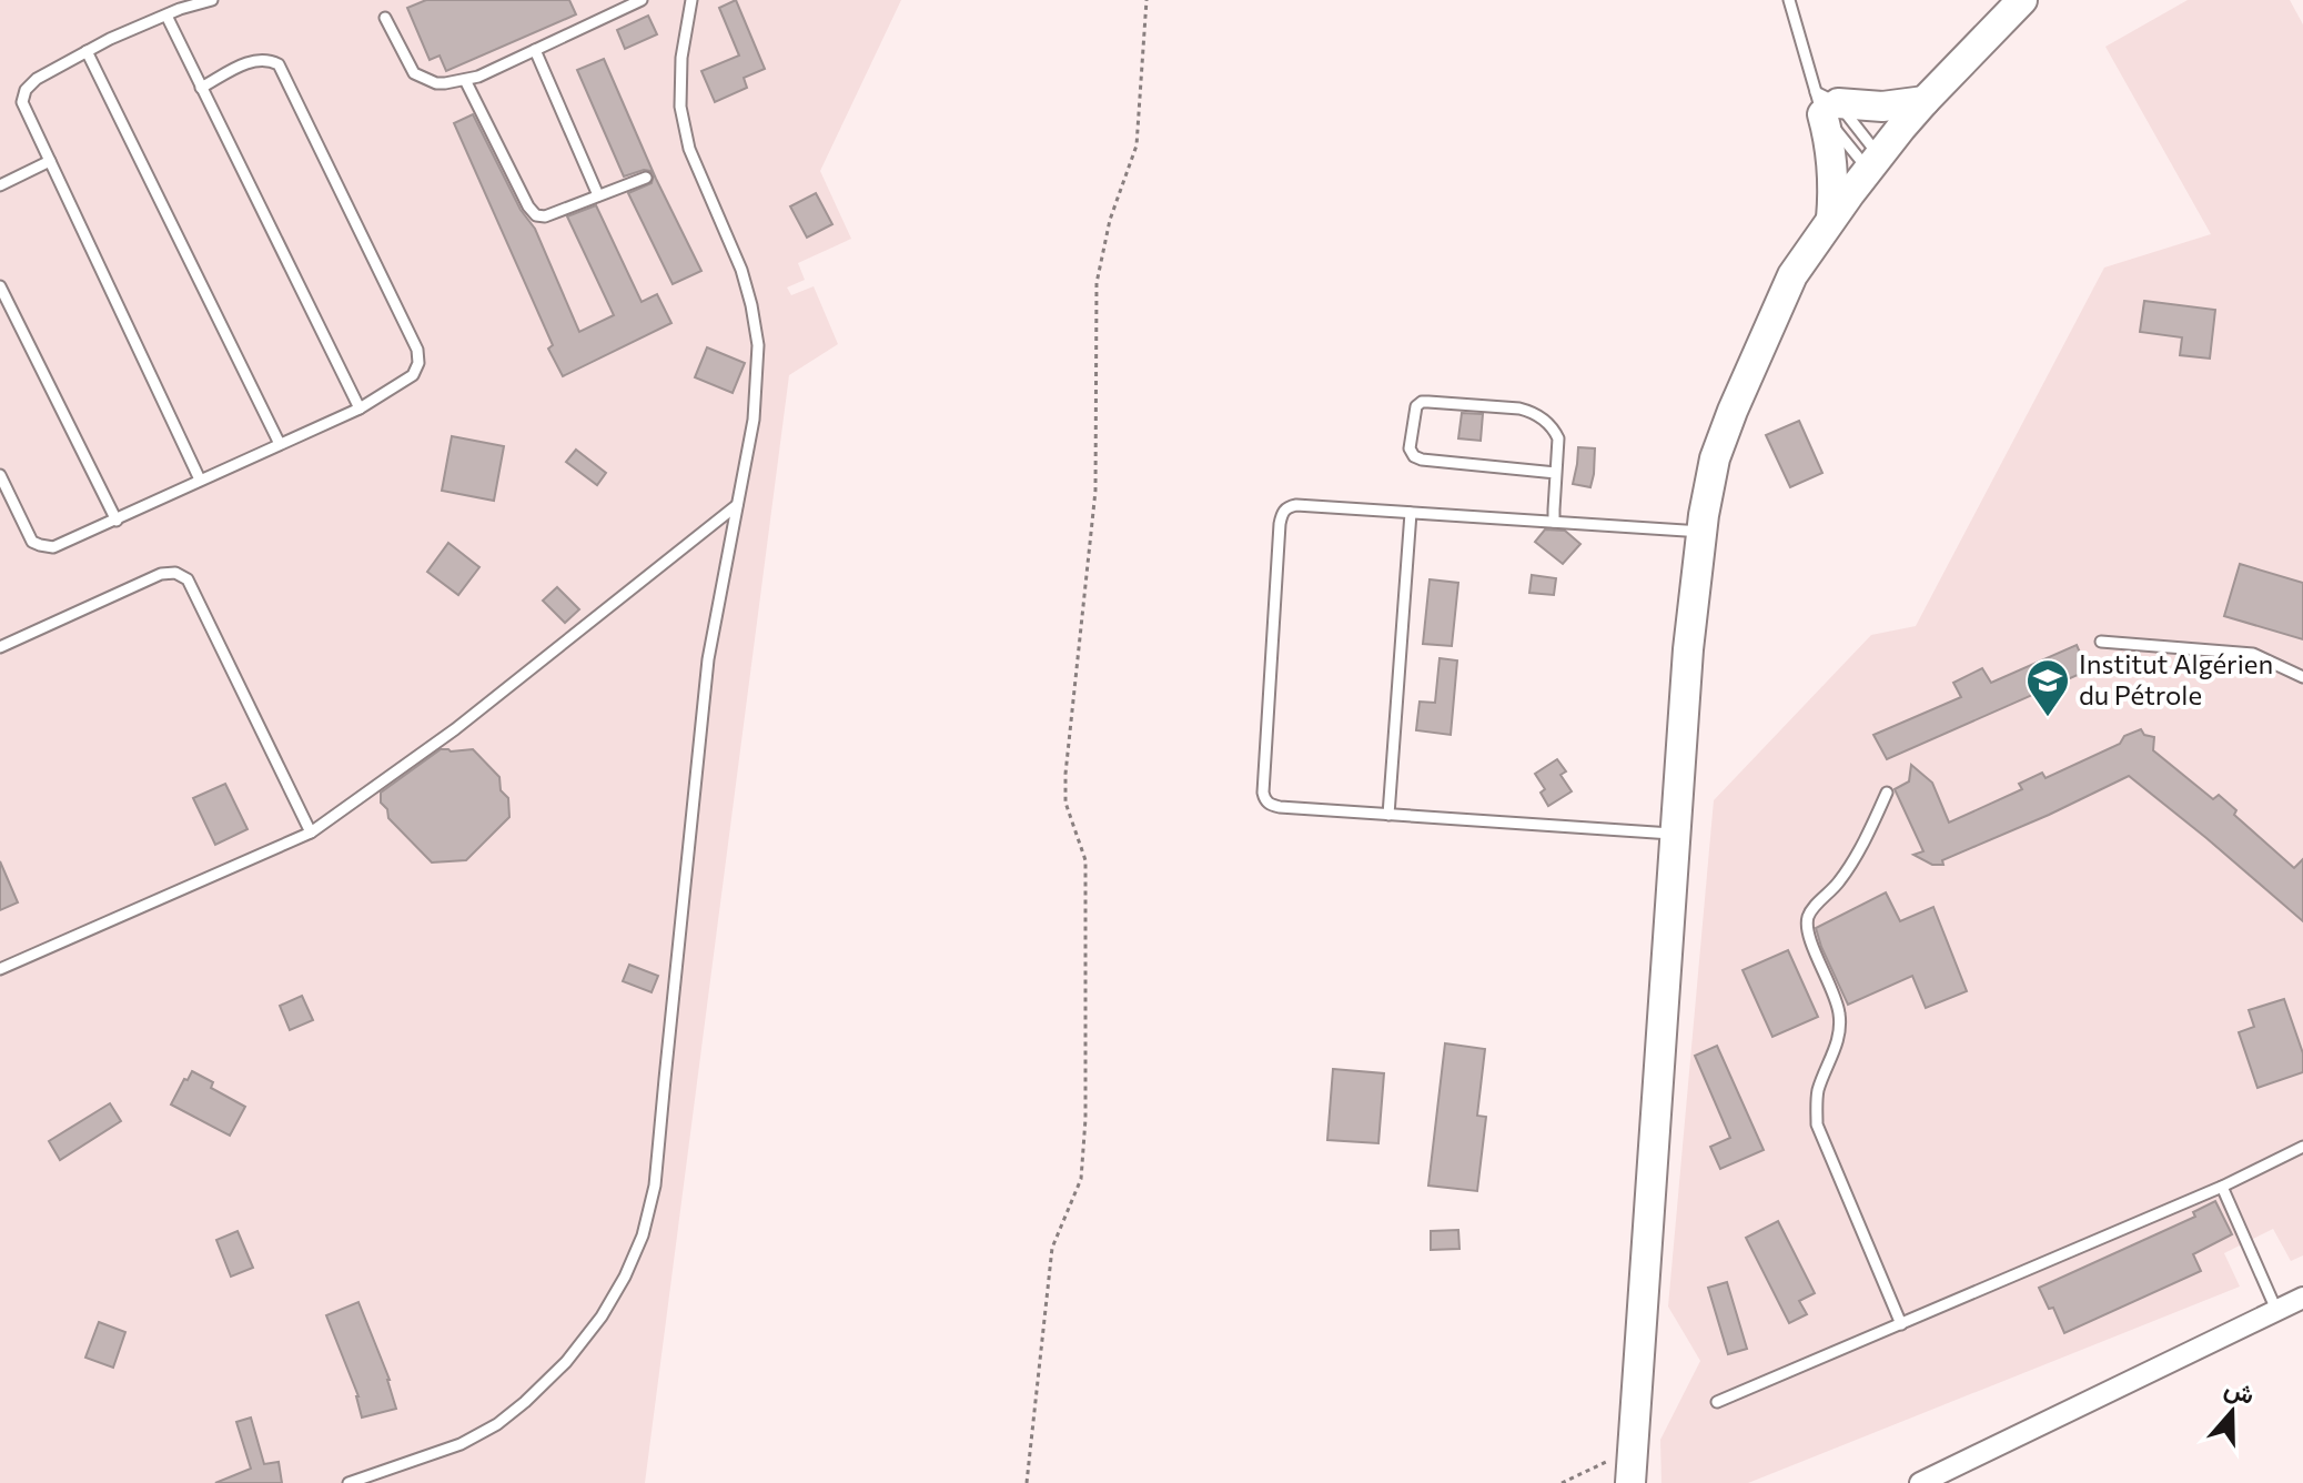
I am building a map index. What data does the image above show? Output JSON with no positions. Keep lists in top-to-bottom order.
{
  "places": {
    "school or university": ["Institut Algérien du Pétrole"]
  },
  "north": "top"
}
